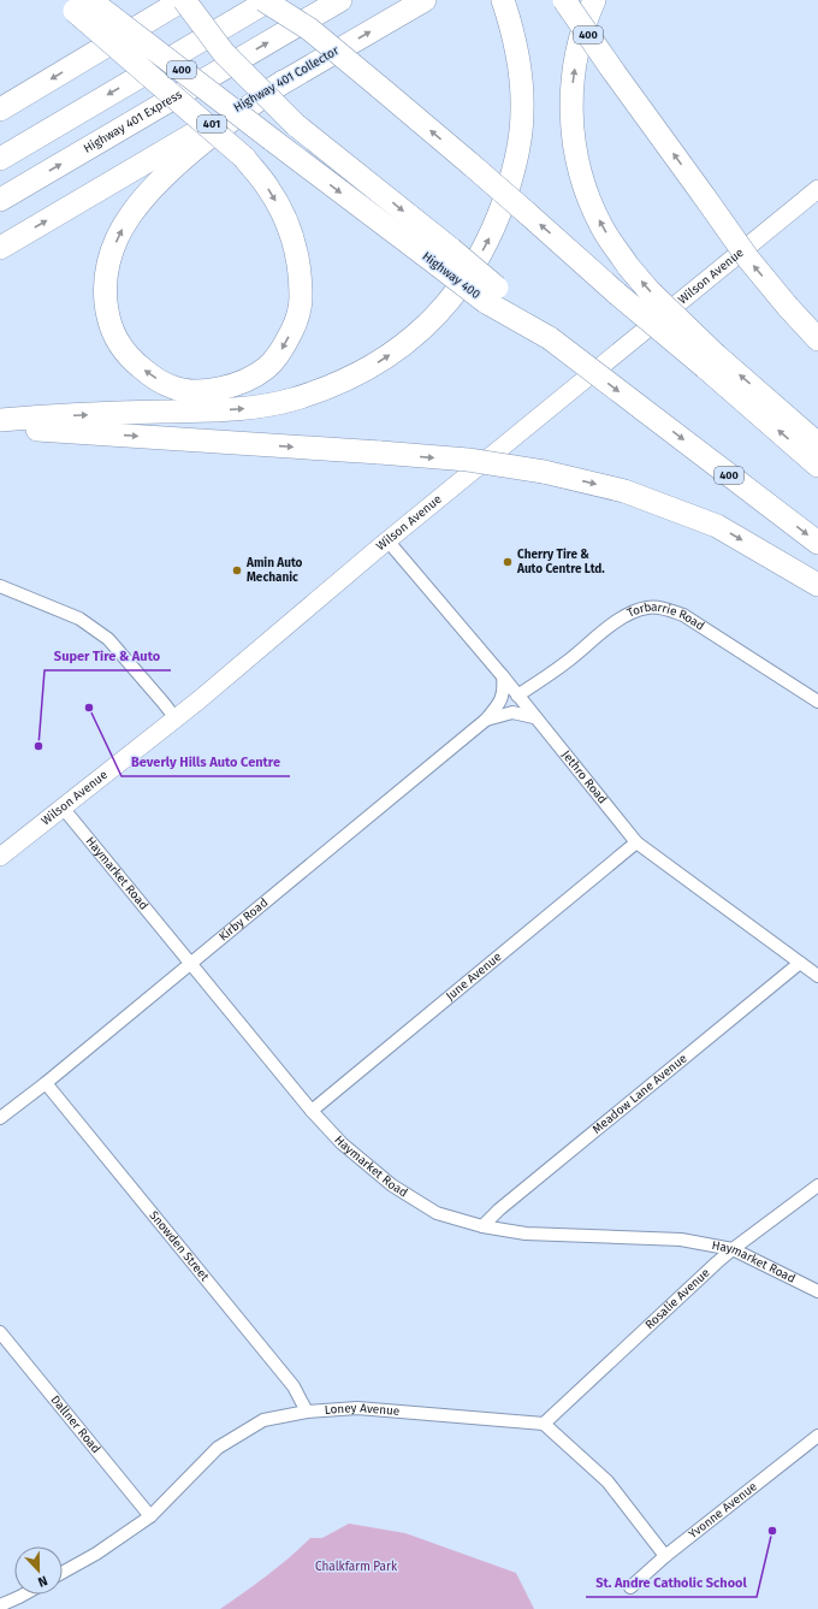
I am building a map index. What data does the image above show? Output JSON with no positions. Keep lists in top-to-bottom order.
{
  "streets": {
    "highway": [
      "400",
      "Highway 401 Collector",
      "Highway 401 Express",
      "401",
      "Highway 400"
    ],
    "main road": ["Wilson Avenue"],
    "street": [
      "Torbarrie Road",
      "Jethro Road",
      "Haymarket Road",
      "Kirby Road",
      "June Avenue",
      "Meadow Lane Avenue",
      "Snowden Street",
      "Rosalie Avenue",
      "Loney Avenue",
      "Dallner Road",
      "Yvonne Avenue"
    ]
  },
  "crossings": [
    ["400", "Highway 400"],
    ["Wilson Avenue", "Jethro Road"],
    ["Wilson Avenue", "Haymarket Road"],
    ["Torbarrie Road", "Jethro Road"],
    ["Jethro Road", "Kirby Road"],
    ["Jethro Road", "June Avenue"],
    ["Jethro Road", "Meadow Lane Avenue"],
    ["Haymarket Road", "Kirby Road"],
    ["Haymarket Road", "June Avenue"],
    ["Haymarket Road", "Meadow Lane Avenue"],
    ["Haymarket Road", "Rosalie Avenue"],
    ["Kirby Road", "Snowden Street"],
    ["Snowden Street", "Loney Avenue"],
    ["Rosalie Avenue", "Loney Avenue"],
    ["Loney Avenue", "Dallner Road"]
  ],
  "parks": ["Chalkfarm Park"],
  "places": [
    "Cherry Tire & Auto Centre Ltd.",
    "Amin Auto Mechanic",
    "Beverly Hills Auto Centre",
    "Super Tire & Auto",
    "St. Andre Catholic School"
  ],
  "north": "bottom"
}
